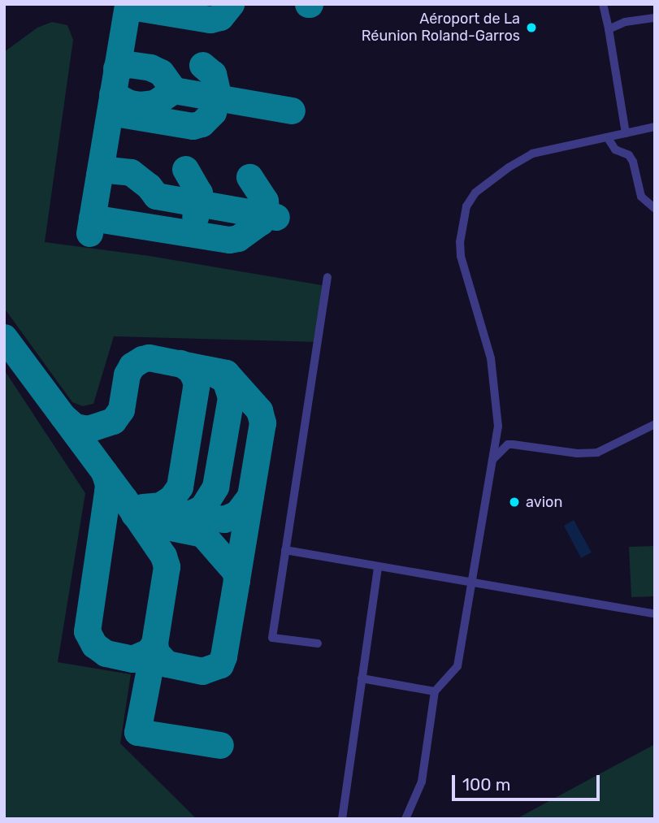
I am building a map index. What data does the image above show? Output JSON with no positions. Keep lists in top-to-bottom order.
{
  "places": ["Aéroport de La Réunion Roland-Garros", "avion"],
  "scale_bar": "100 m"
}
